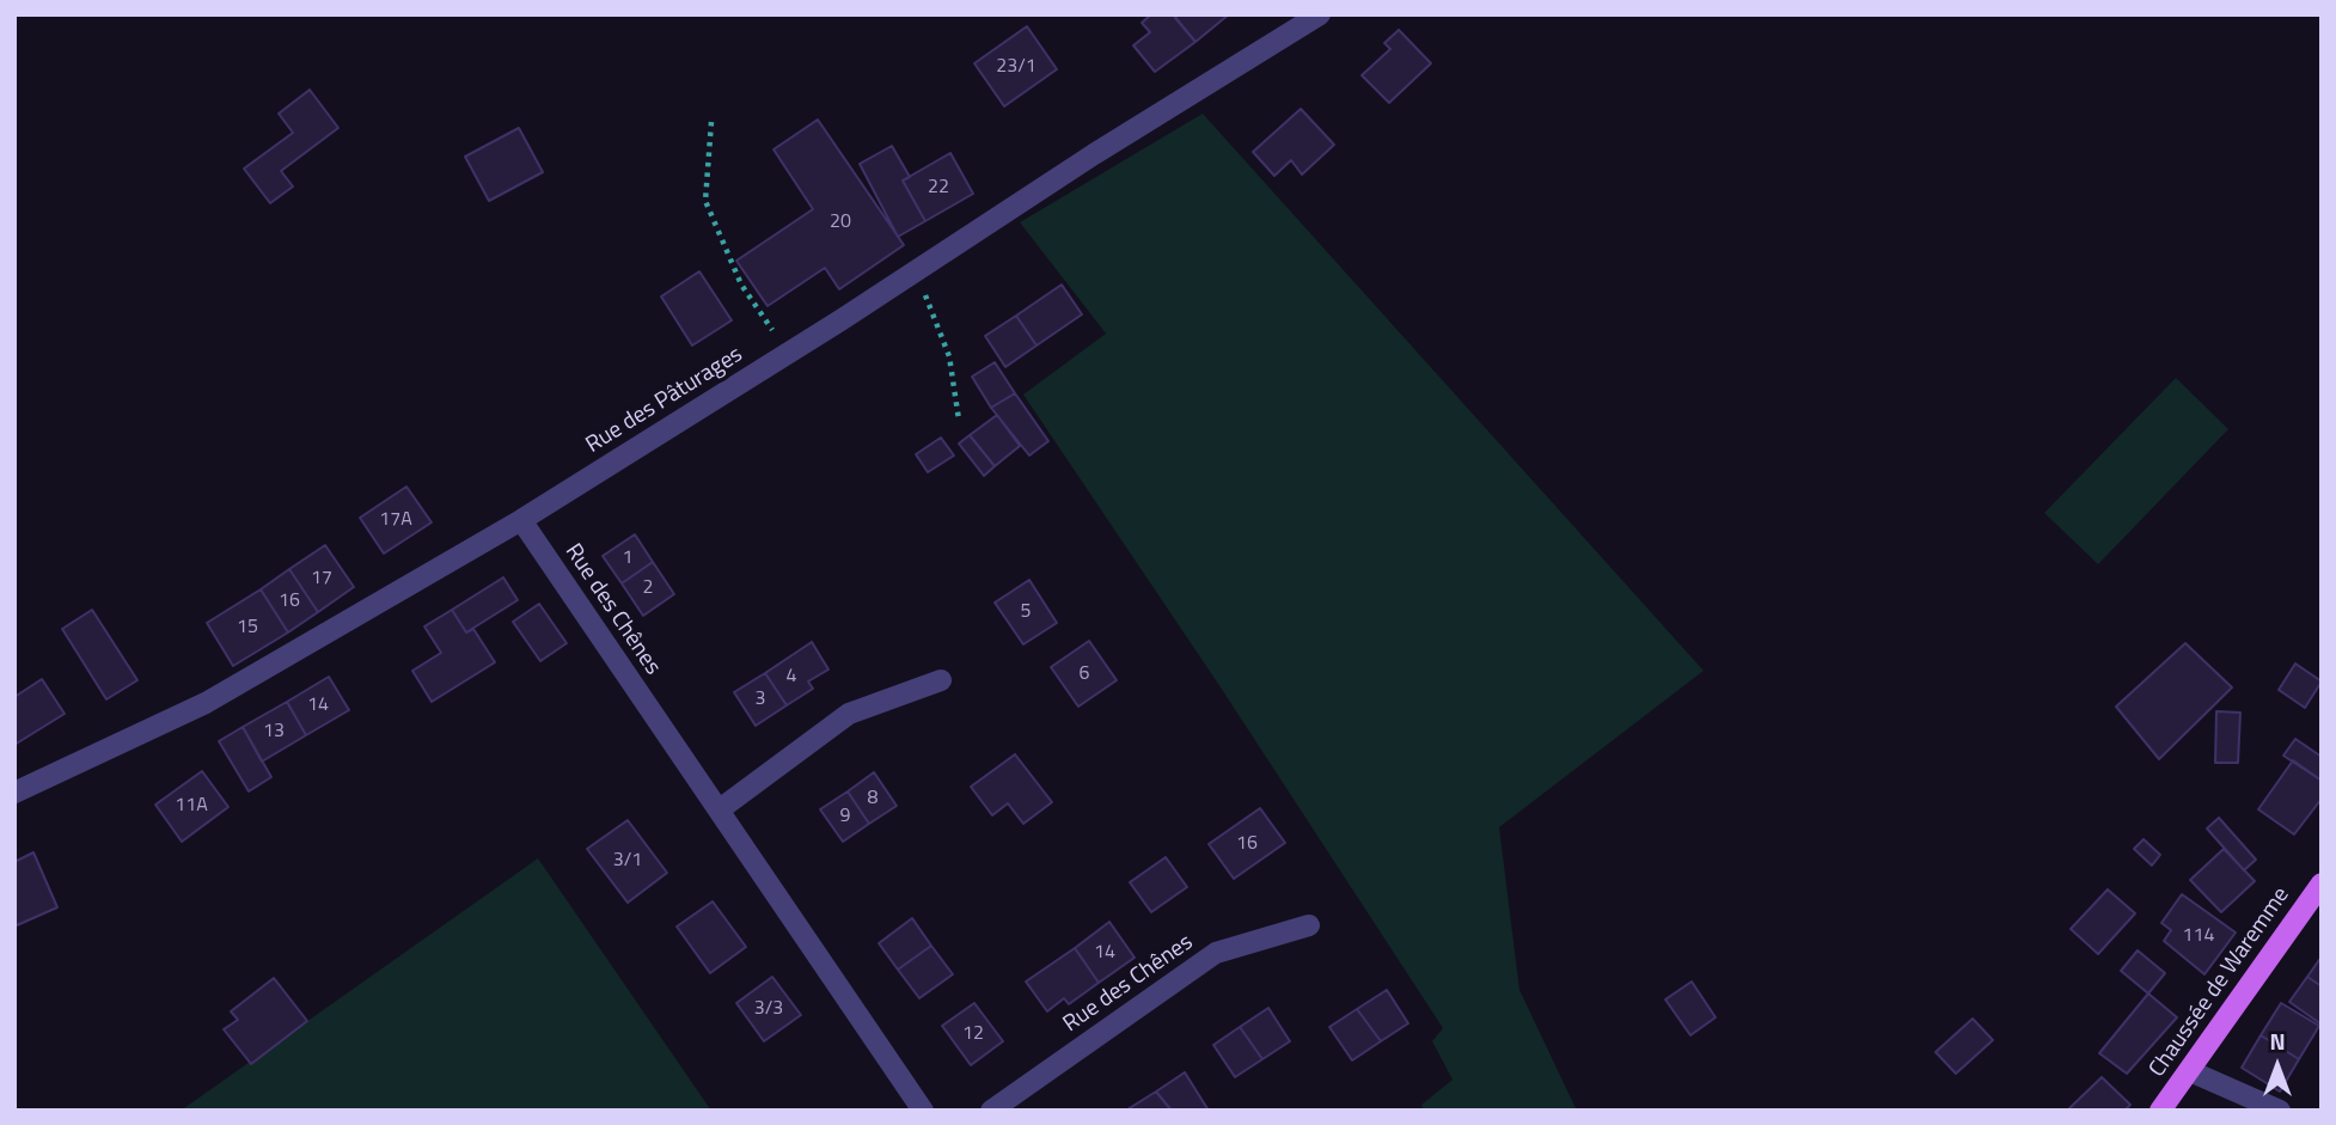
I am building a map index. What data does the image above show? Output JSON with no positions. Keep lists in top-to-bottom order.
{
  "streets": {
    "main road": ["Chaussée de Waremme"],
    "street": ["Rue des Pâturages", "Rue des Chênes"]
  },
  "crossings": [
    ["Rue des Pâturages", "Rue des Chênes"]
  ],
  "house_numbers": [
    "23/1",
    "22",
    "20",
    "17A",
    "1",
    "17",
    "2",
    "16",
    "5",
    "15",
    "6",
    "4",
    "3",
    "14",
    "13",
    "8",
    "11A",
    "9",
    "16",
    "3/1",
    "114",
    "14",
    "3/3",
    "12"
  ],
  "north": "top"
}
